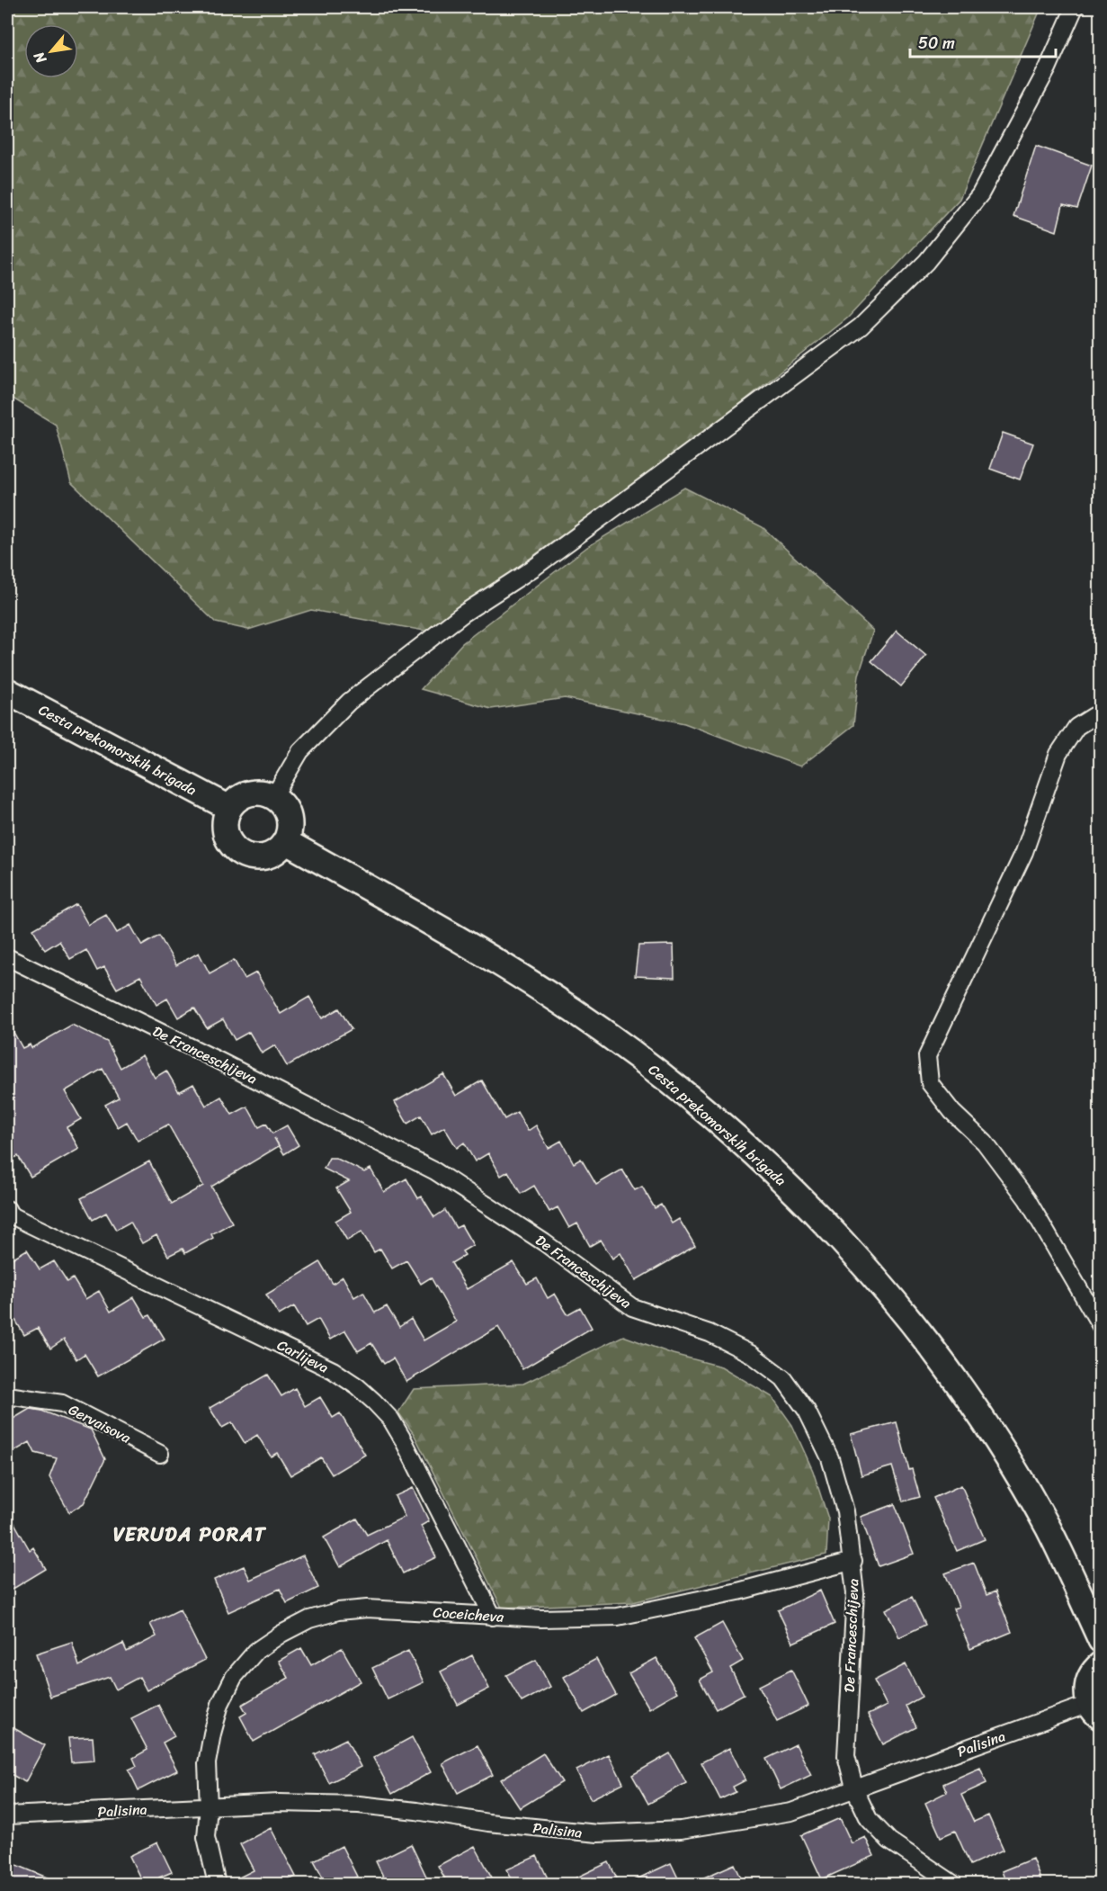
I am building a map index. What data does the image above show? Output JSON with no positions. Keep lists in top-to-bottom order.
{
  "streets": {
    "main road": ["Cesta prekomorskih brigada"],
    "street": [
      "De Franceschijeva",
      "Carlijeva",
      "Gervaisova",
      "Coceicheva",
      "Palisina"
    ]
  },
  "crossings": [
    ["De Franceschijeva", "Coceicheva"],
    ["De Franceschijeva", "Palisina"],
    ["Carlijeva", "Coceicheva"],
    ["Coceicheva", "Palisina"]
  ],
  "districts": ["VERUDA PORAT"],
  "scale_bar": "50 m",
  "north": "bottom left"
}
